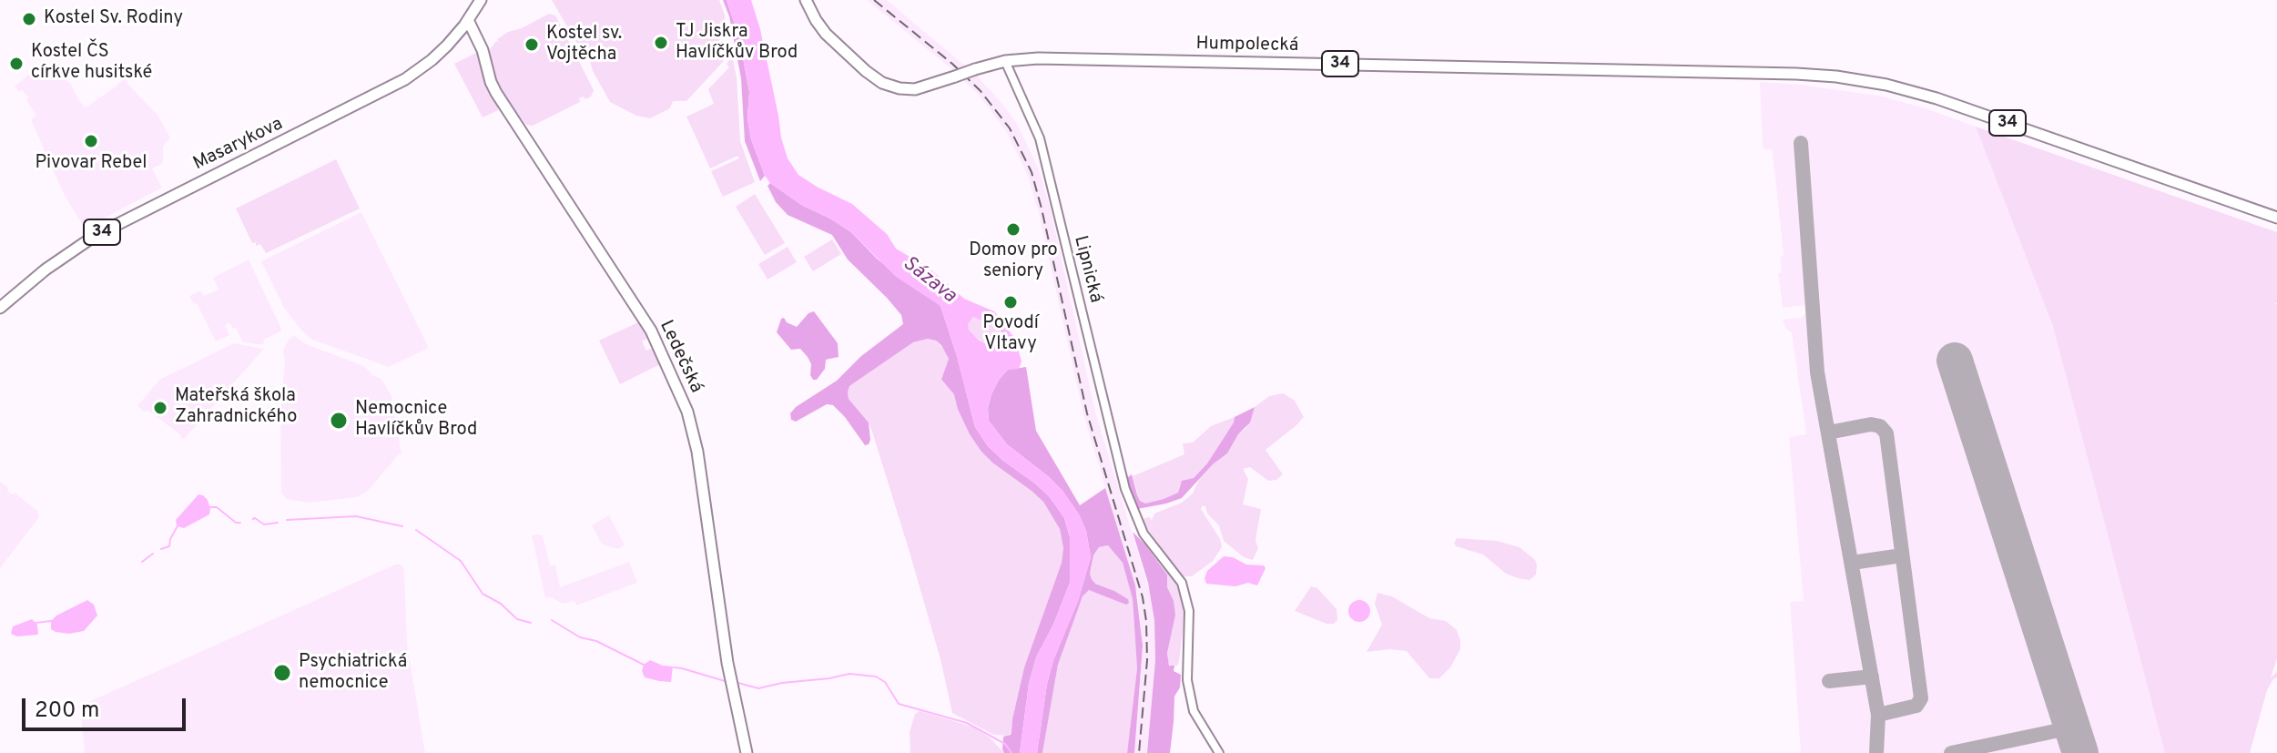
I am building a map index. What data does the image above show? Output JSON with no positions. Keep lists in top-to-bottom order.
{
  "streets": {
    "main road": [
      "Humpolecká",
      "34",
      "Masarykova",
      "Ledečská"
    ],
    "street": ["Lipnická"]
  },
  "crossings": [
    ["Humpolecká", "Lipnická"],
    ["Masarykova", "Ledečská"]
  ],
  "water": ["Sázava"],
  "places": [
    "Kostel Sv. Rodiny",
    "TJ Jiskra Havlíčkův Brod",
    "Kostel sv. Vojtěcha",
    "Kostel ČS církve husitské",
    "Pivovar Rebel",
    "Domov pro seniory",
    "Povodí Vltavy",
    "Mateřská škola Zahradnického",
    "Nemocnice Havlíčkův Brod",
    "Psychiatrická nemocnice"
  ],
  "scale_bar": "200 m"
}
